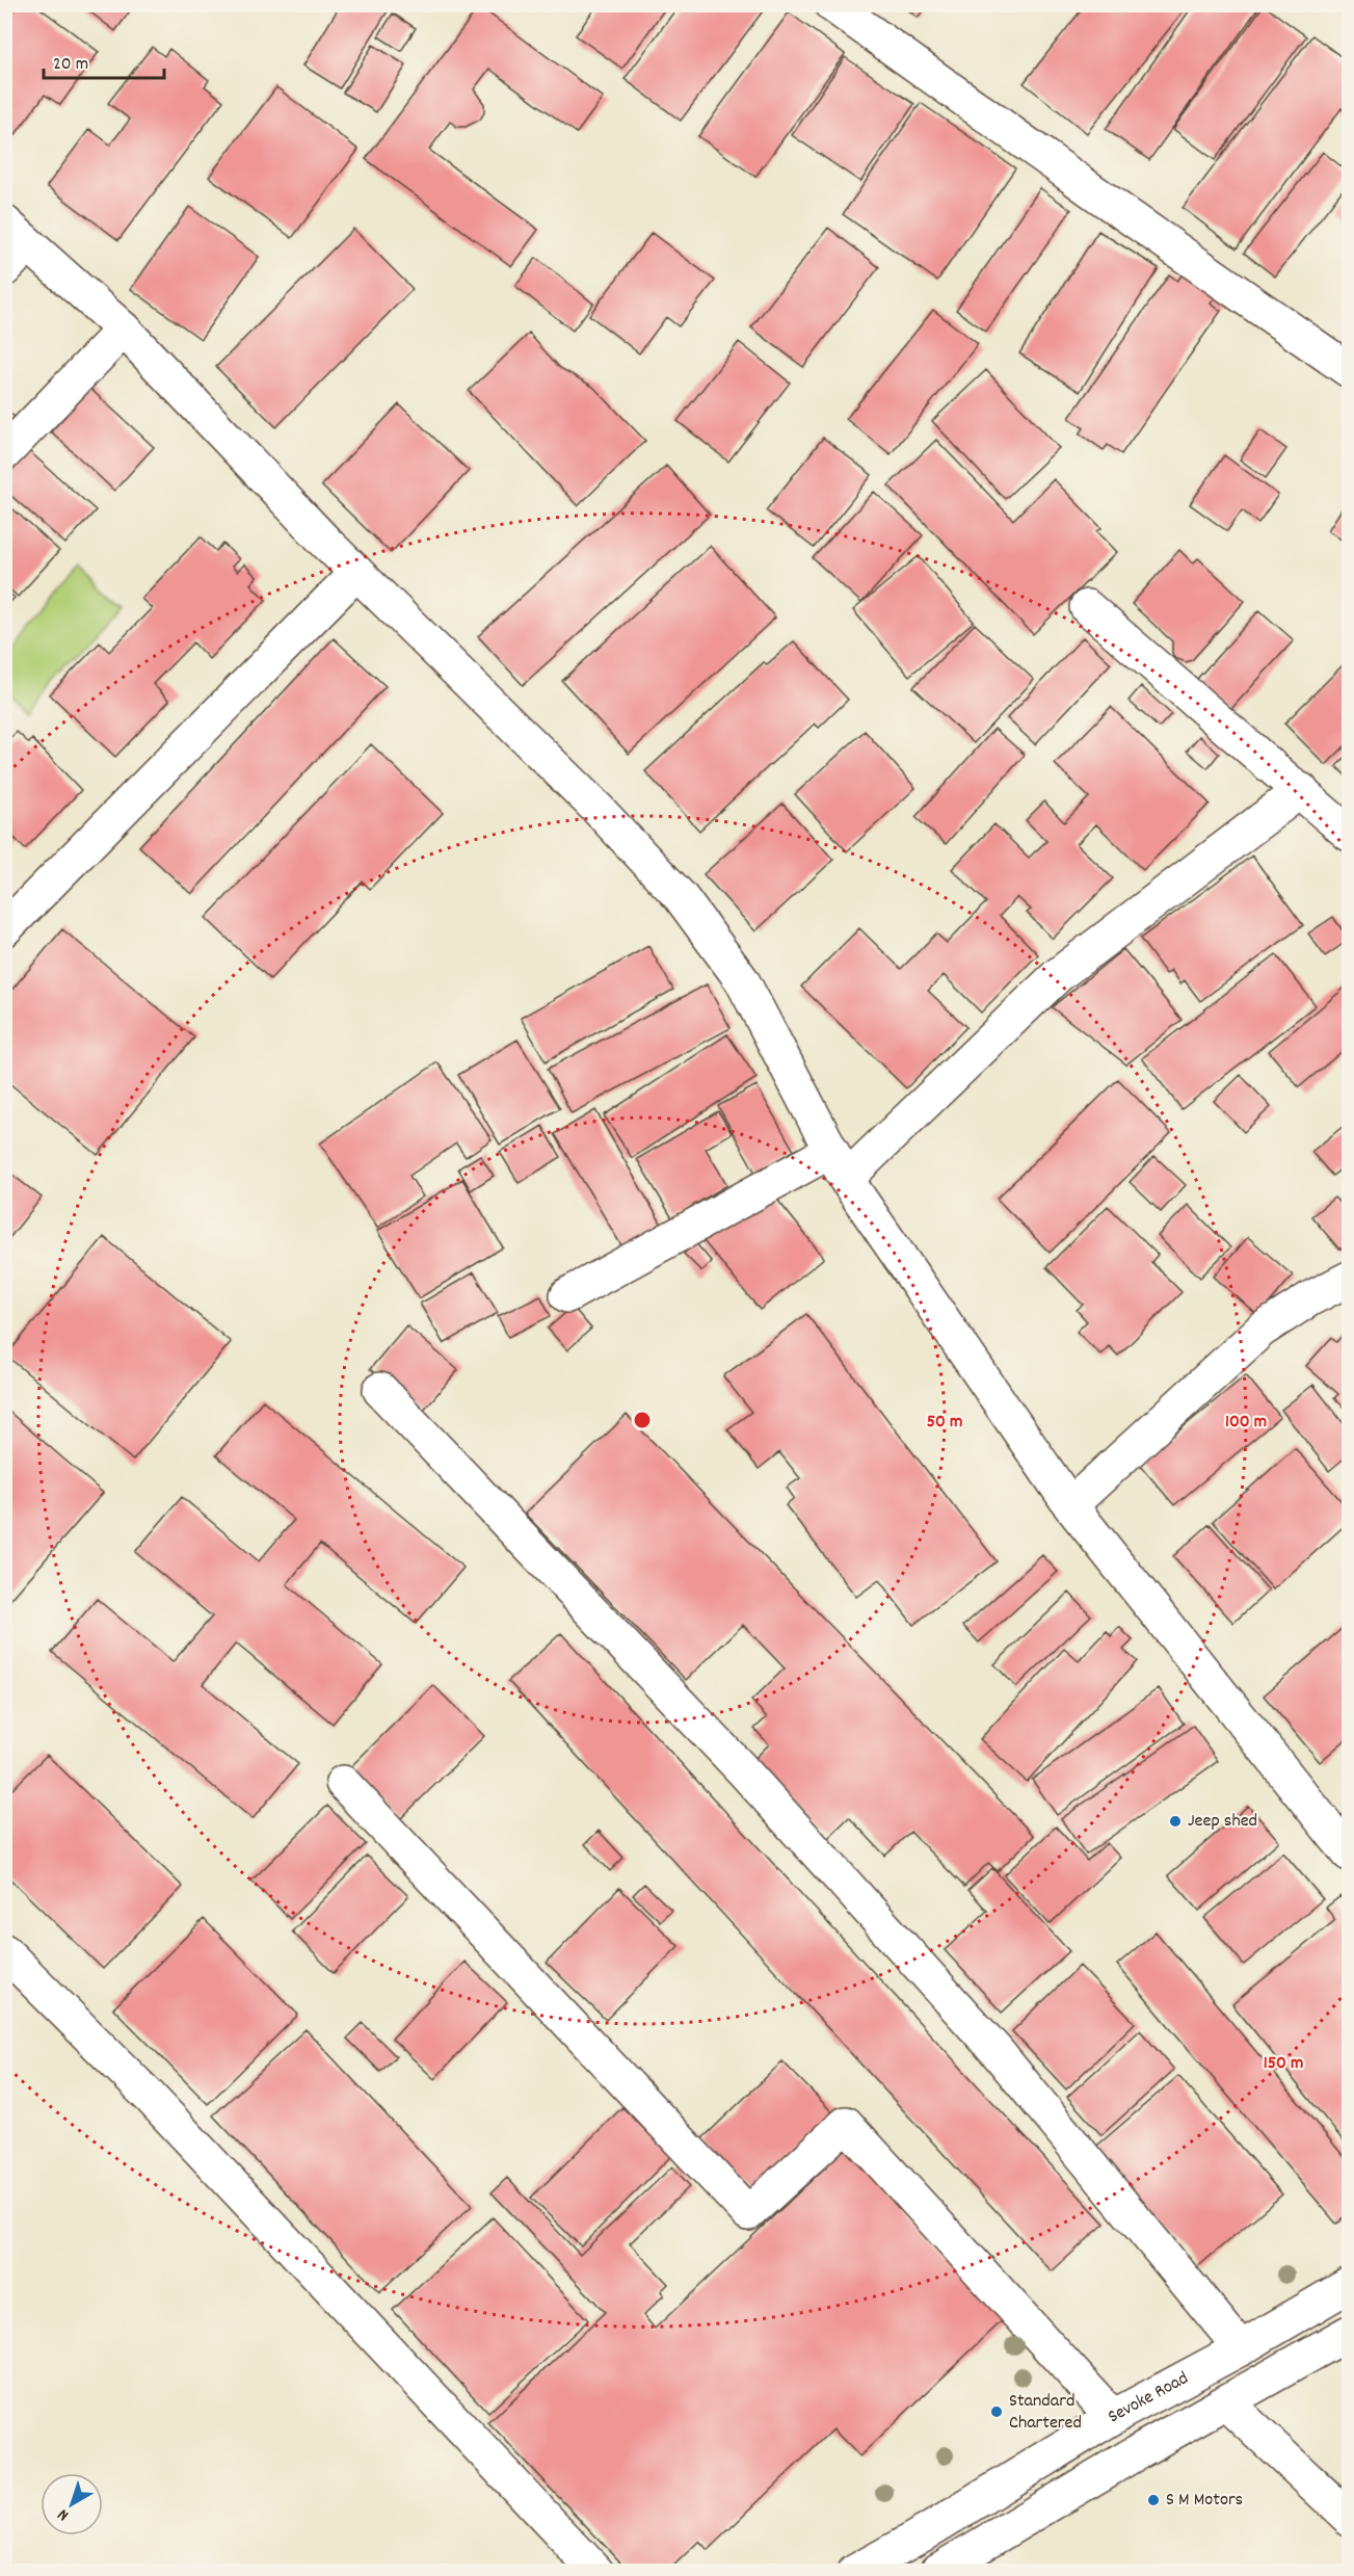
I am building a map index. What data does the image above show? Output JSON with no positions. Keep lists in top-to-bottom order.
{
  "streets": {
    "street": ["Sevoke Road"]
  },
  "places": ["Jeep shed", "Standard Chartered", "S M Motors"],
  "scale_bar": "20 m",
  "north": "bottom left",
  "rings": ["50 m", "100 m", "150 m"]
}
